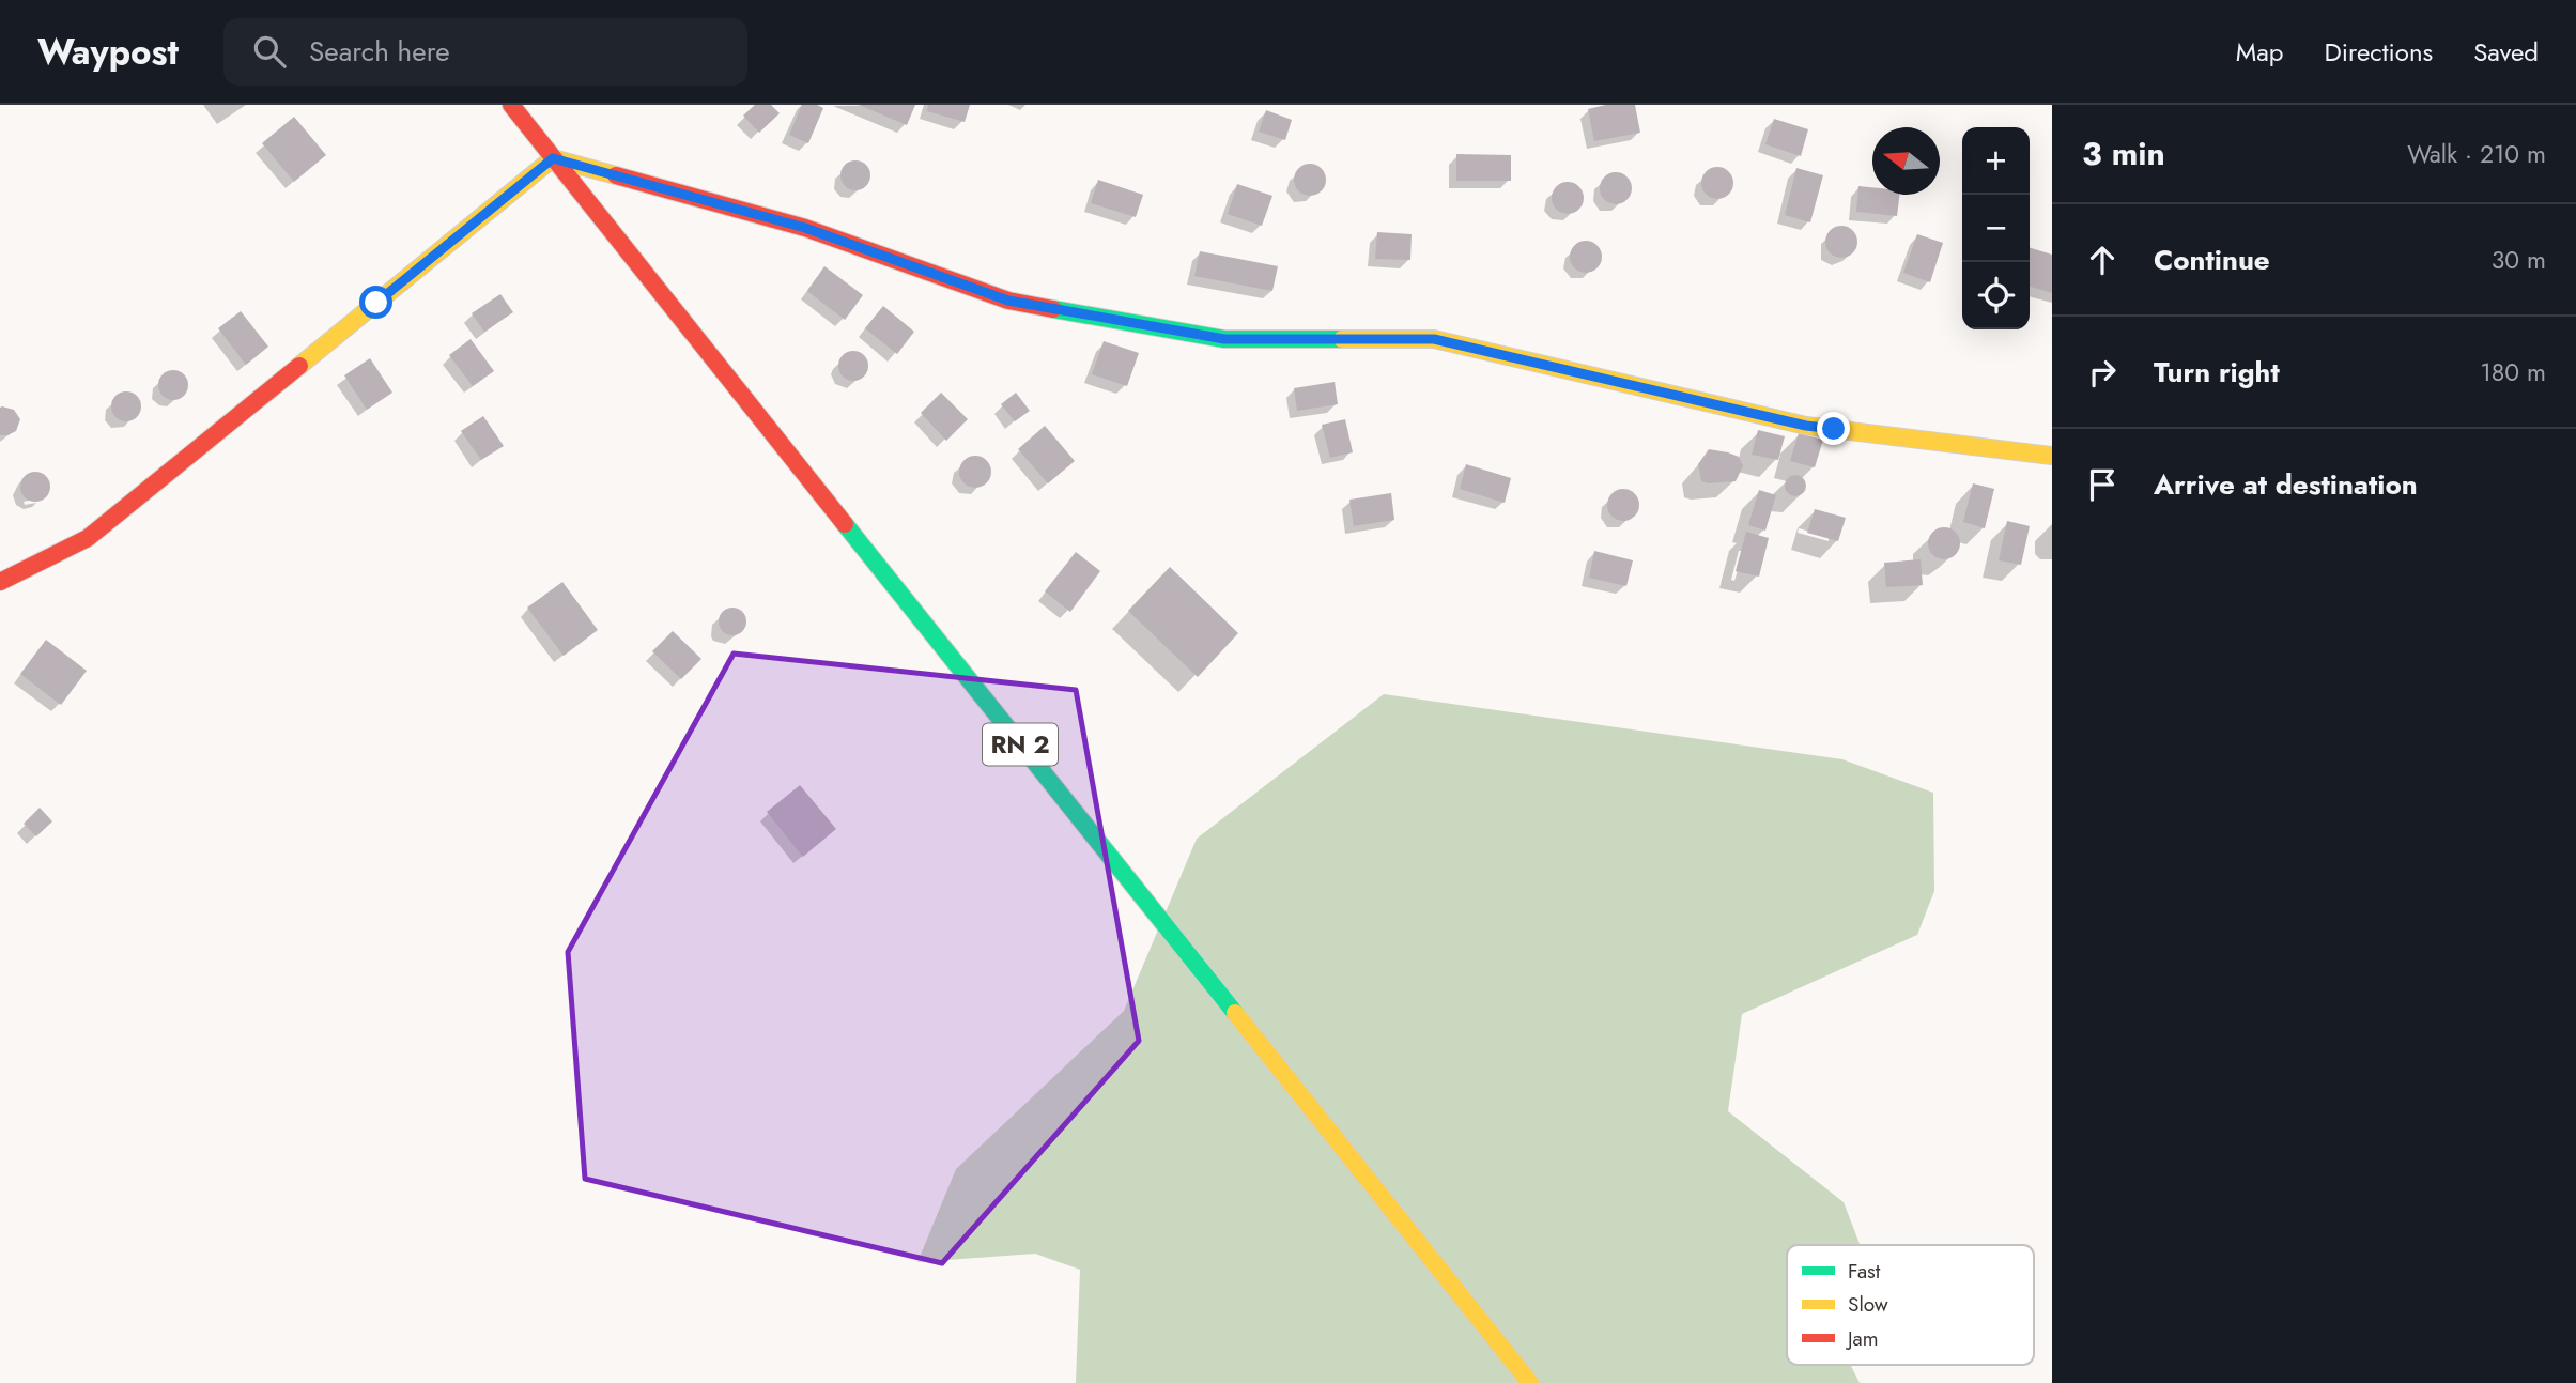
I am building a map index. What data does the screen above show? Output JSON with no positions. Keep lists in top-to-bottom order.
{
  "streets": {
    "street": ["RN 2"]
  },
  "legend": ["Fast", "Slow", "Jam"],
  "north": "left",
  "page": {
    "header": "Waypost",
    "search": "Search here",
    "nav": ["Map", "Directions", "Saved"],
    "heading": ["3 min", "Walk · 210 m"],
    "map_buttons": ["+", "−"],
    "list": [
      ["Continue", "30 m"],
      ["Turn right", "180 m"],
      "Arrive at destination"
    ]
  }
}
